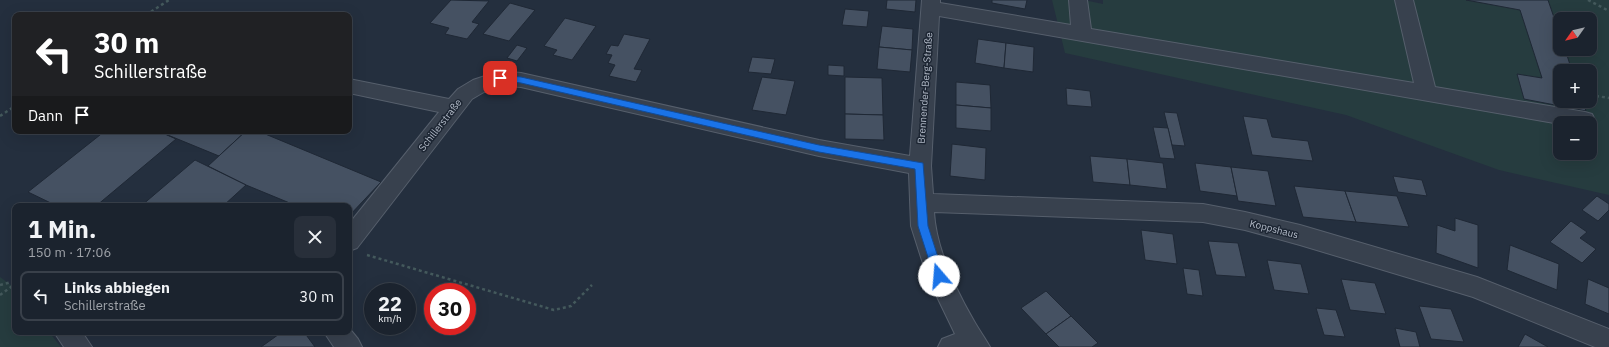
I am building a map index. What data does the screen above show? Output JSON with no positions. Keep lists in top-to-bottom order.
{
  "streets": {
    "street": ["Brennender-Berg-Straße", "Schillerstraße", "Koppshaus"]
  },
  "crossings": [
    ["Brennender-Berg-Straße", "Schillerstraße"],
    ["Brennender-Berg-Straße", "Koppshaus"]
  ],
  "north": "bottom left",
  "page": {
    "map_buttons": ["+", "−"],
    "turn": ["30 m", "Schillerstraße"],
    "then": "Dann",
    "heading": ["1 Min.", "150 m · 17:06"],
    "list": [
      {
        "name": "Links abbiegen",
        "note": "Schillerstraße",
        "value": "30 m"
      }
    ],
    "speed": "22 km/h",
    "limit": "30"
  }
}
